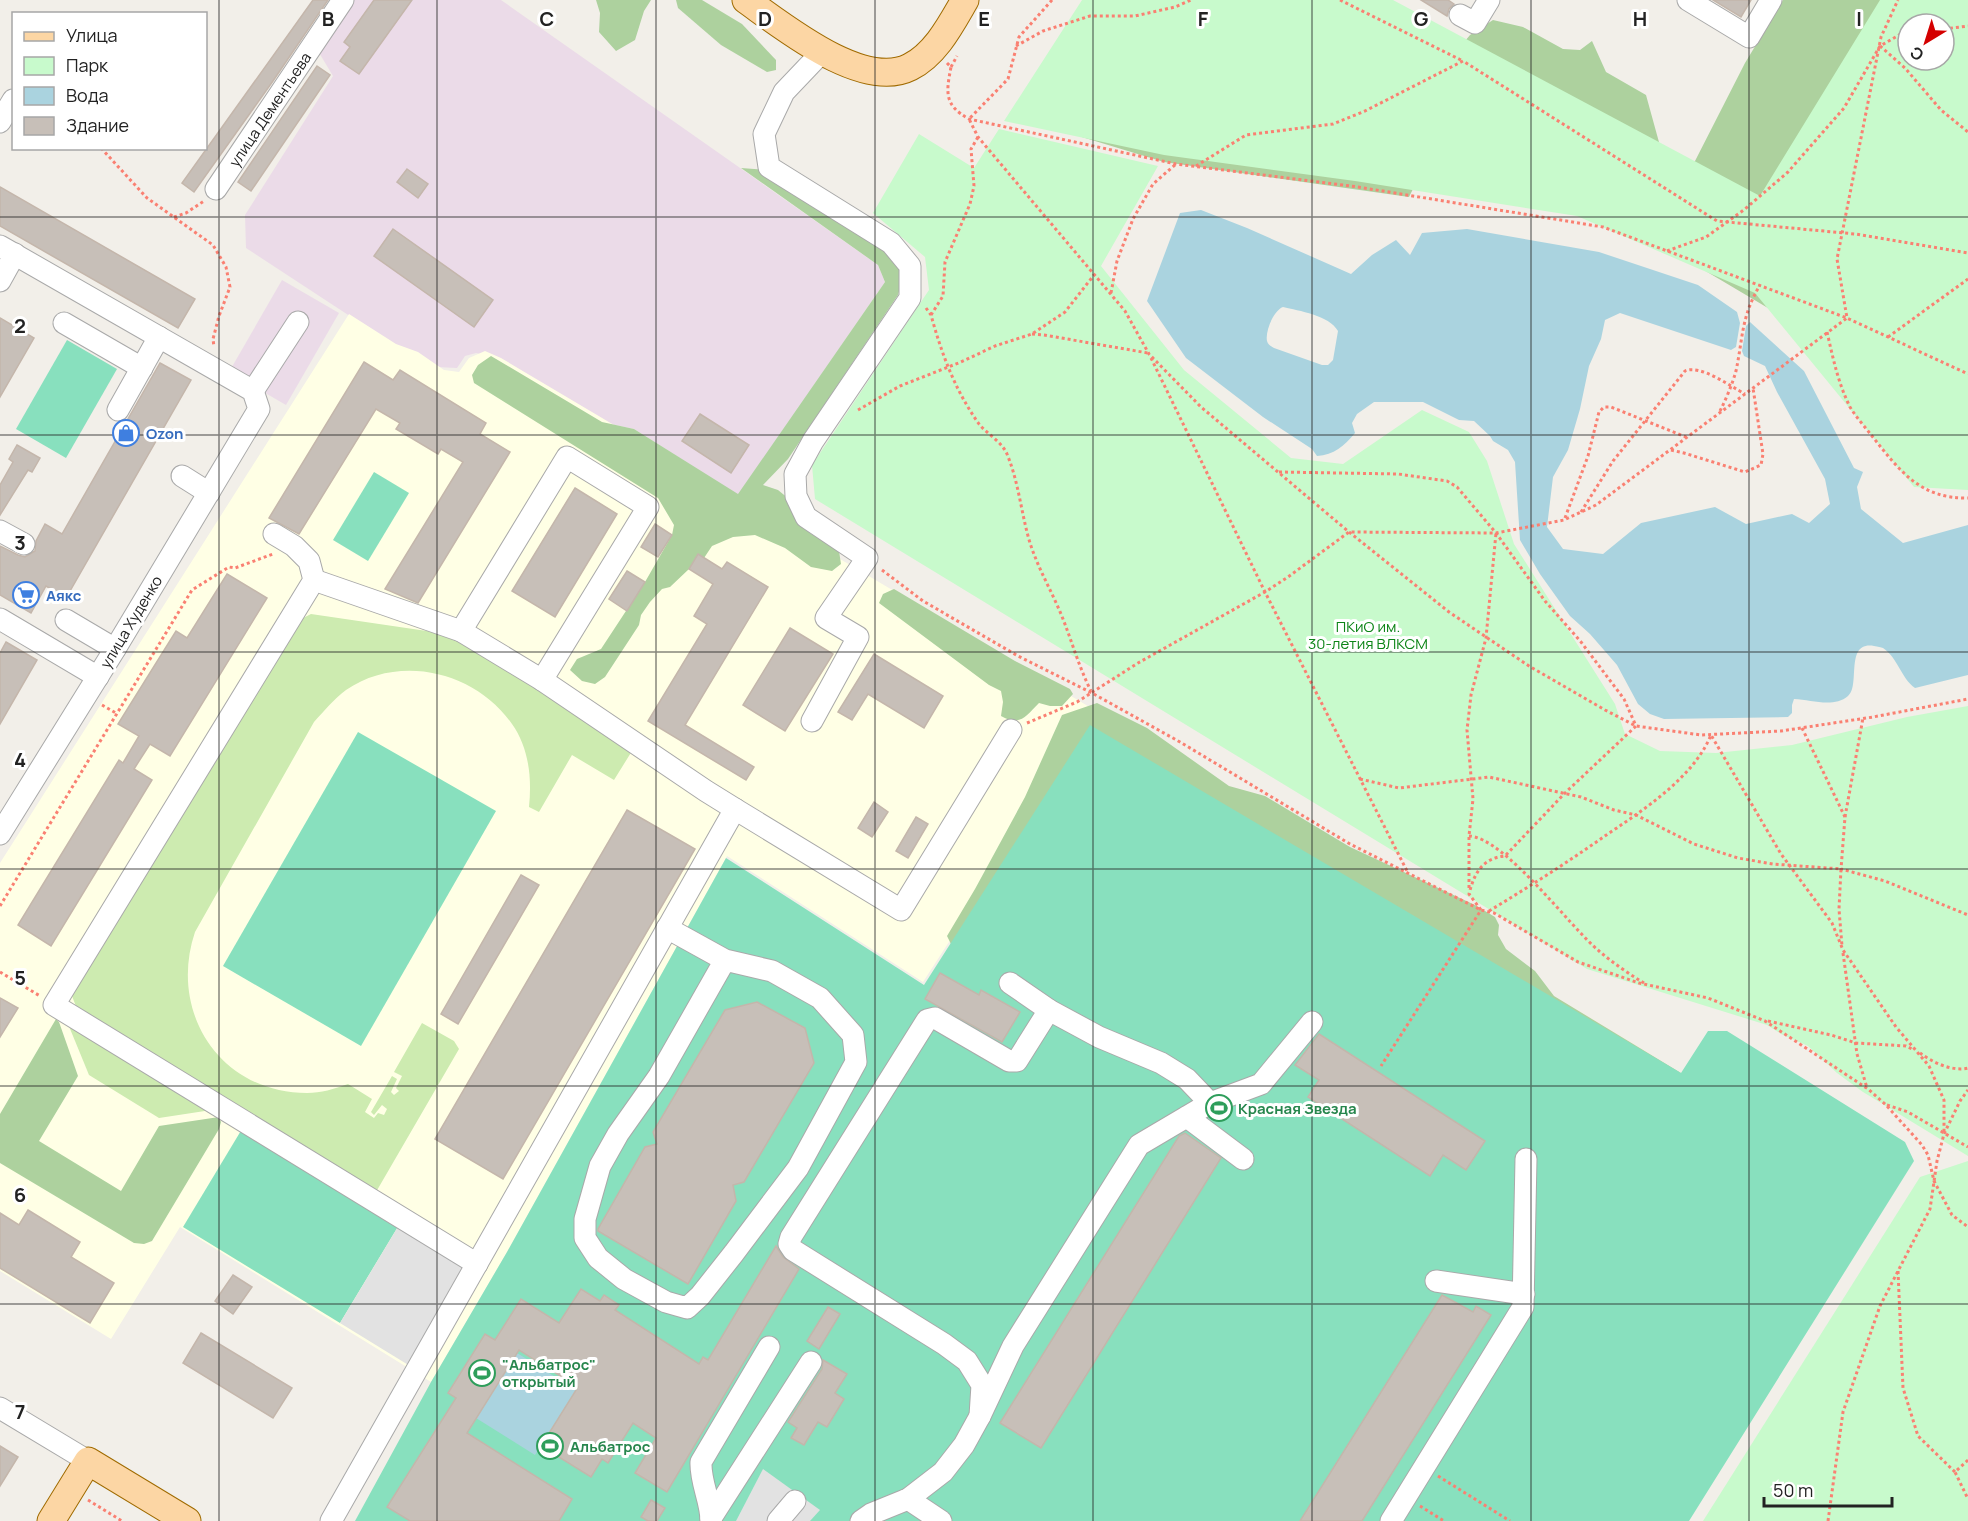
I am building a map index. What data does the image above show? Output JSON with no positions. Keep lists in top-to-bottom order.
{
  "streets": {
    "street": ["улица Дементьева", "улица Худенко"]
  },
  "parks": ["ПКиО им. 30-летия ВЛКСМ"],
  "places": {
    "shop": ["Ozon"],
    "supermarket": ["Аякс"],
    "sports": ["Красная Звезда", "\"Альбатрос\" открытый", "Альбатрос"]
  },
  "legend": [
    "Улица",
    "Парк",
    "Вода",
    "Здание"
  ],
  "scale_bar": "50 m",
  "north": "bottom left",
  "grid": {
    "columns": [
      "B",
      "C",
      "D",
      "E",
      "F",
      "G",
      "H",
      "I"
    ],
    "rows": [
      "2",
      "3",
      "4",
      "5",
      "6",
      "7"
    ]
  }
}
